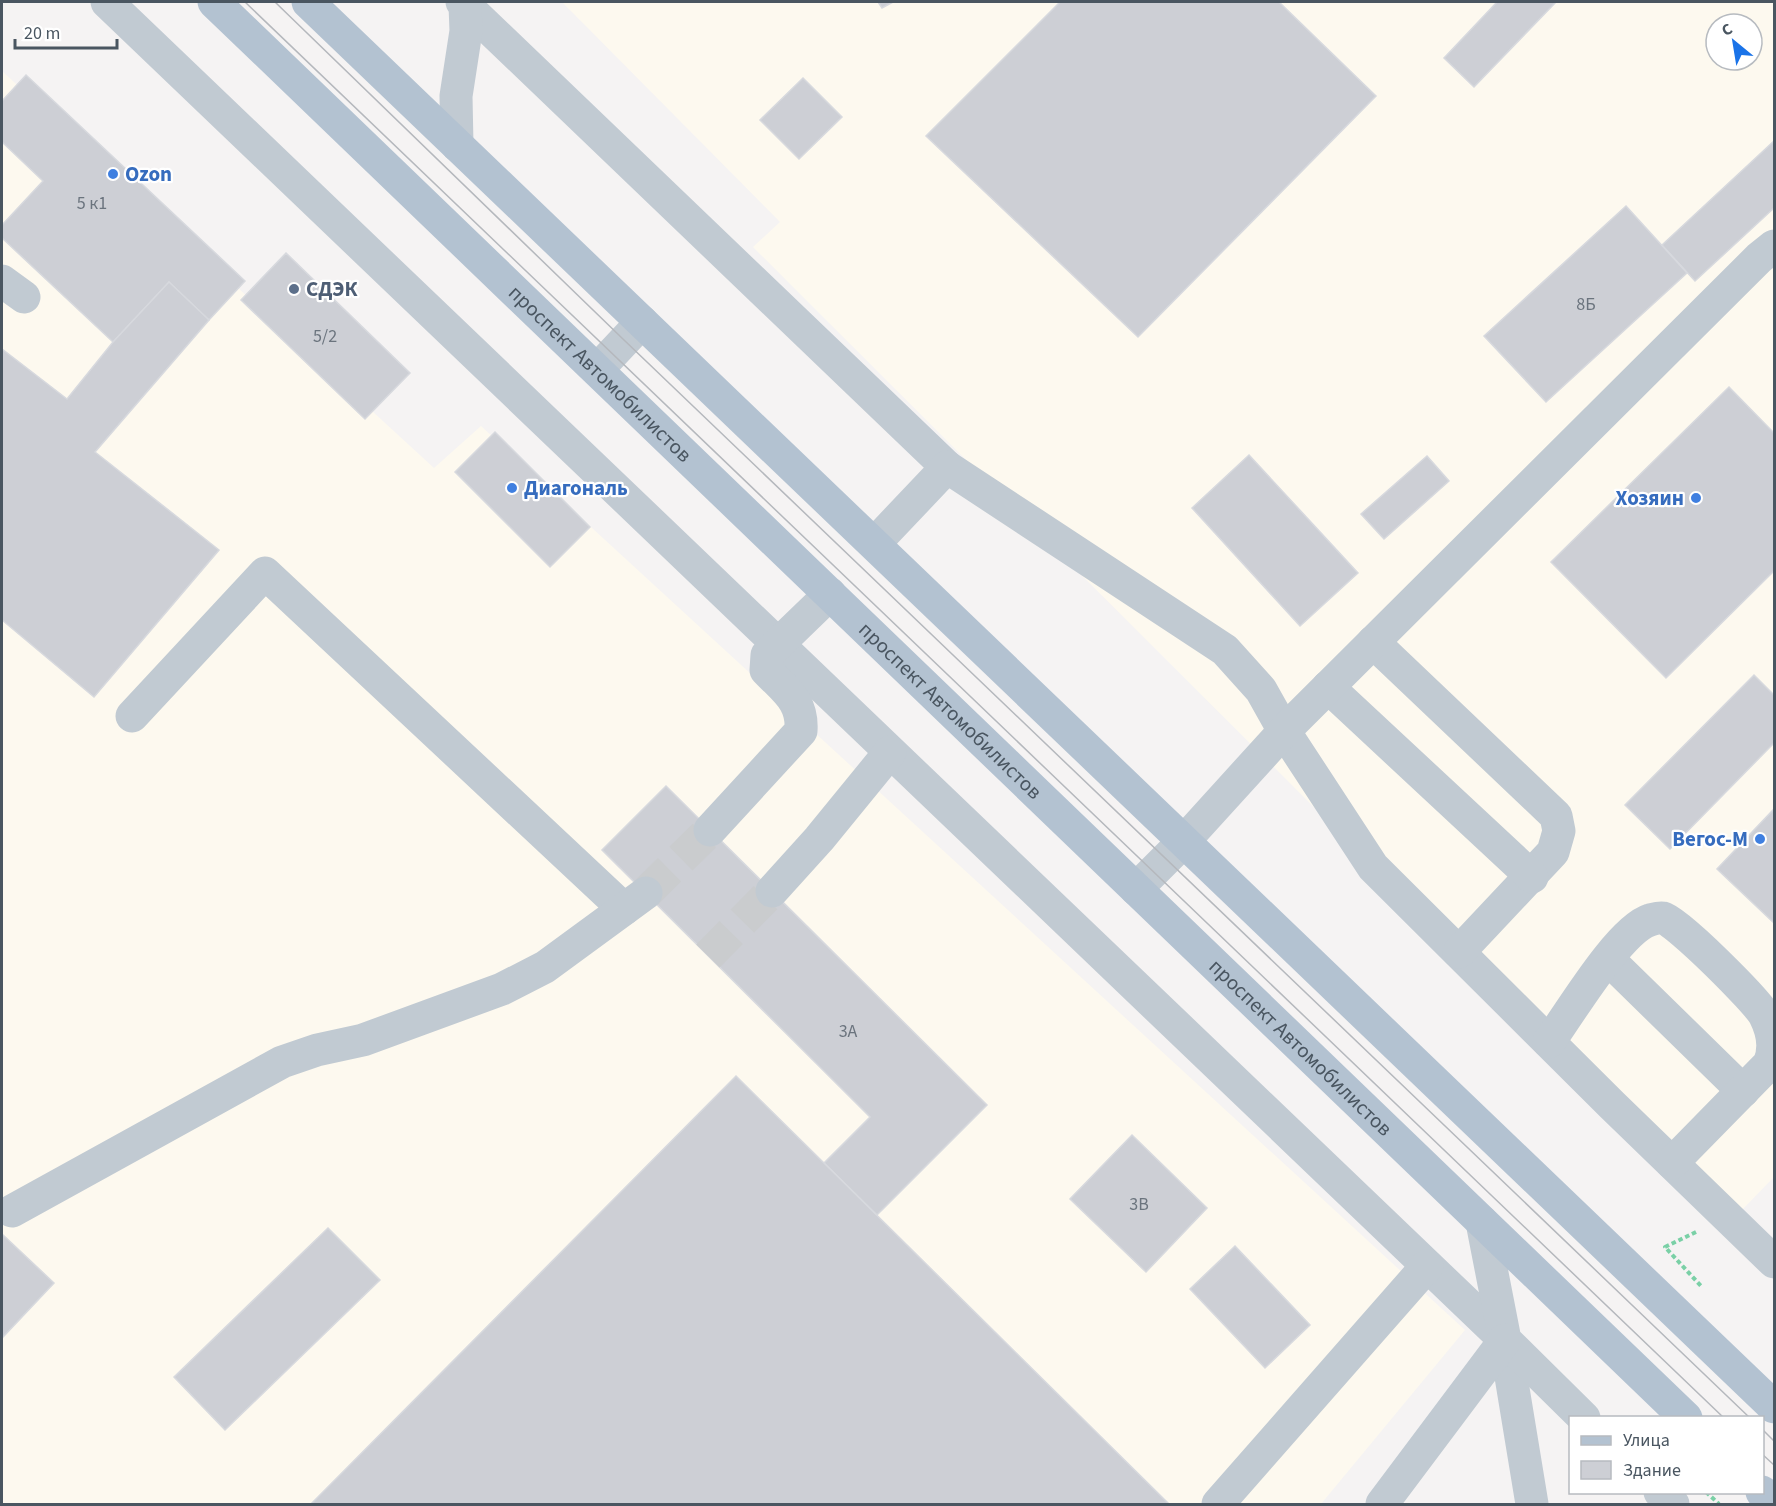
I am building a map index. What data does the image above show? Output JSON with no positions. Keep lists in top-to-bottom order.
{
  "streets": {
    "main road": ["проспект Автомобилистов"]
  },
  "places": [
    "Ozon",
    "СДЭК",
    "Диагональ",
    "Хозяин",
    "Вегос-М"
  ],
  "house_numbers": [
    "5 к1",
    "8Б",
    "5/2",
    "3А",
    "3В"
  ],
  "legend": ["Улица", "Здание"],
  "scale_bar": "20 m",
  "north": "top left"
}
